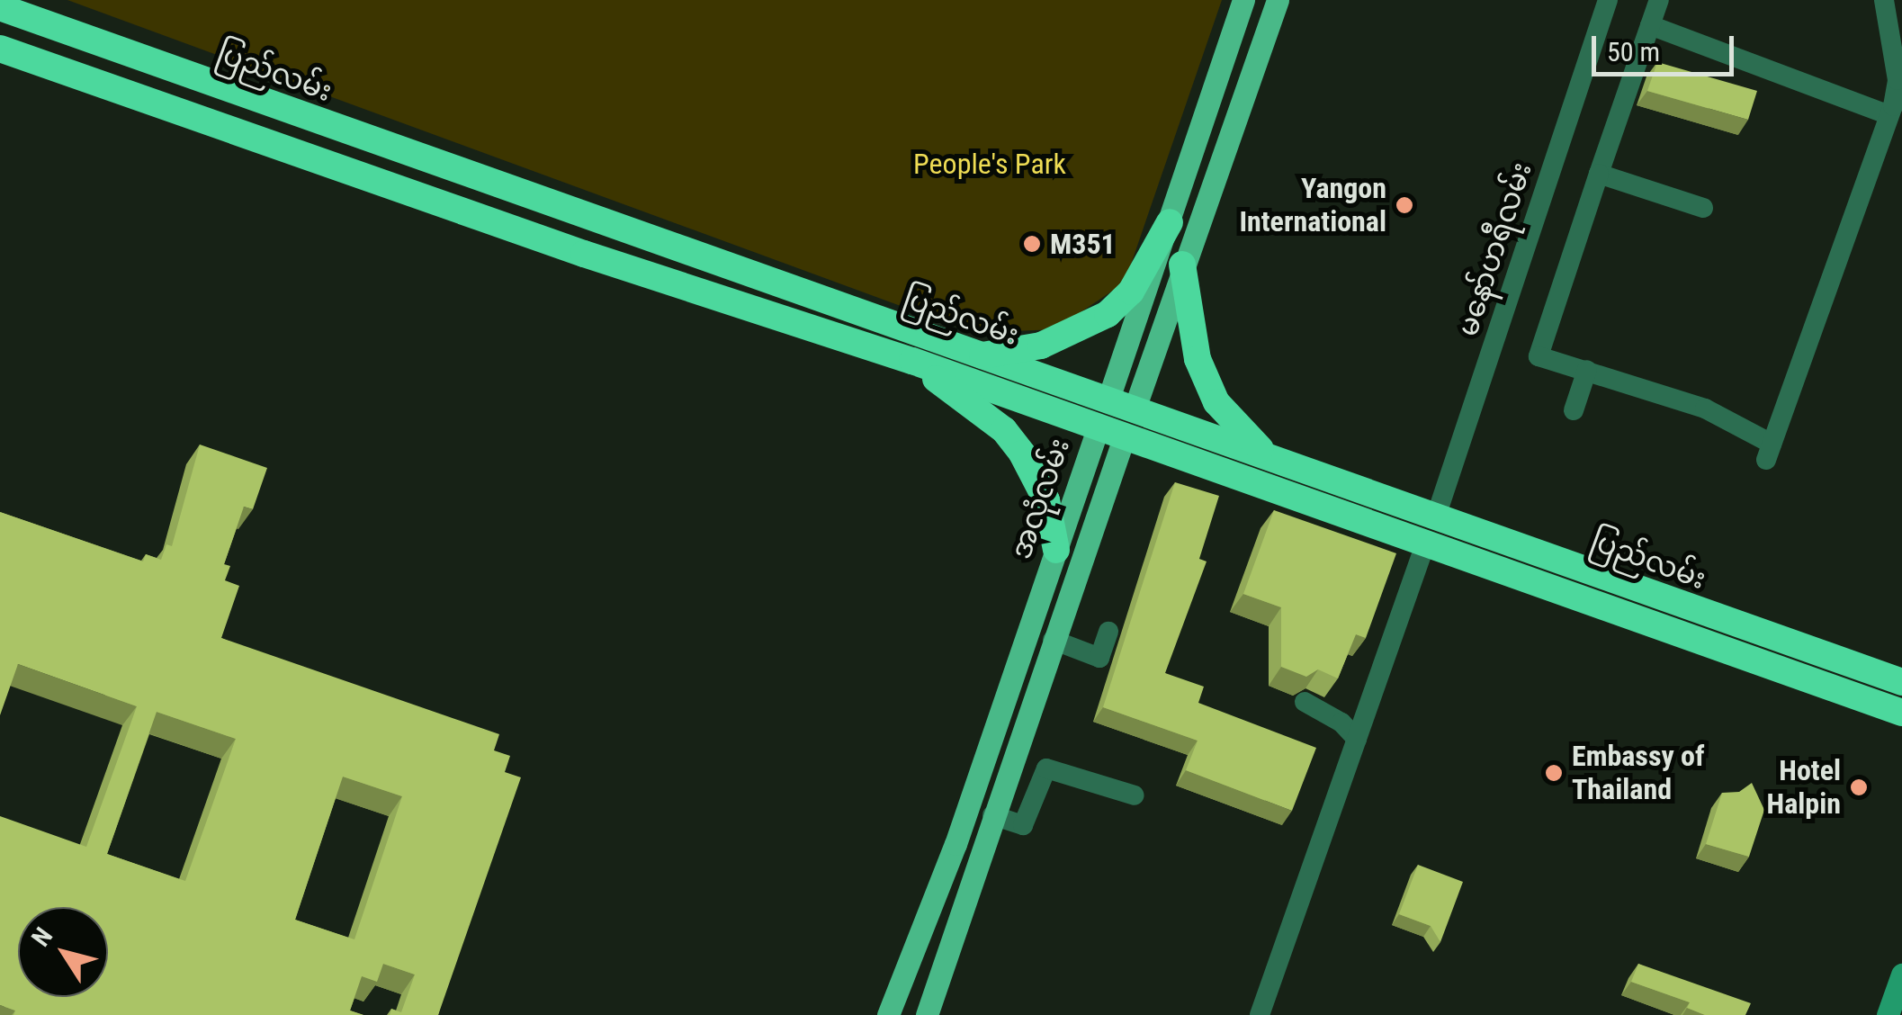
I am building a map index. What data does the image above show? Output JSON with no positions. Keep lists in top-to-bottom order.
{
  "streets": {
    "highway": ["ပြည်လမ်း", "အလုံလမ်း"],
    "street": ["မနော်ဟရီလမ်း"]
  },
  "crossings": [
    ["ပြည်လမ်း", "မနော်ဟရီလမ်း"],
    ["ပြည်လမ်း", "အလုံလမ်း"]
  ],
  "parks": ["People's Park"],
  "places": [
    "Yangon International",
    "M351",
    "Embassy of Thailand",
    "Hotel Halpin"
  ],
  "scale_bar": "50 m",
  "north": "top left"
}
